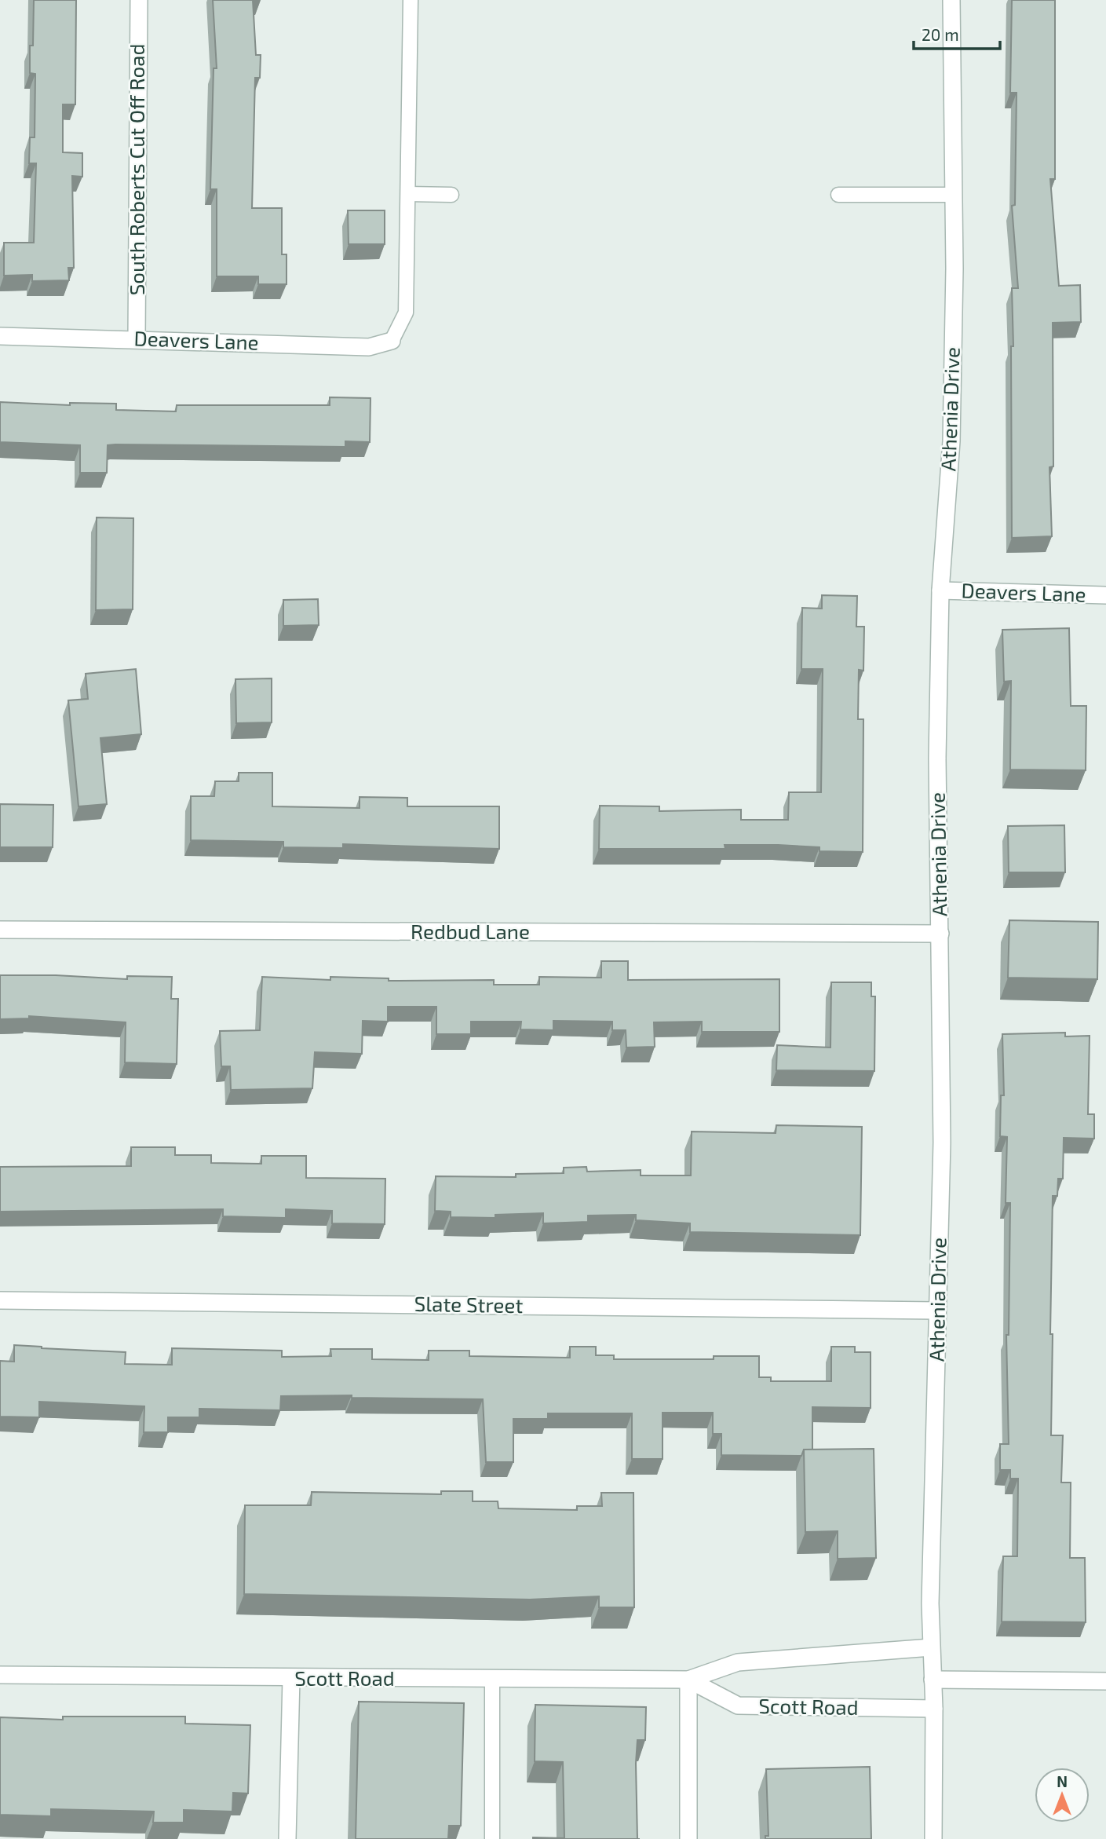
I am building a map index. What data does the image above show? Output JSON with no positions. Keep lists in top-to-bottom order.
{
  "streets": {
    "street": [
      "South Roberts Cut Off Road",
      "Deavers Lane",
      "Athenia Drive",
      "Redbud Lane",
      "Slate Street",
      "Scott Road"
    ]
  },
  "crossings": [
    ["South Roberts Cut Off Road", "Deavers Lane"],
    ["Deavers Lane", "Athenia Drive"],
    ["Athenia Drive", "Redbud Lane"],
    ["Athenia Drive", "Slate Street"],
    ["Athenia Drive", "Scott Road"]
  ],
  "scale_bar": "20 m",
  "north": "top"
}
